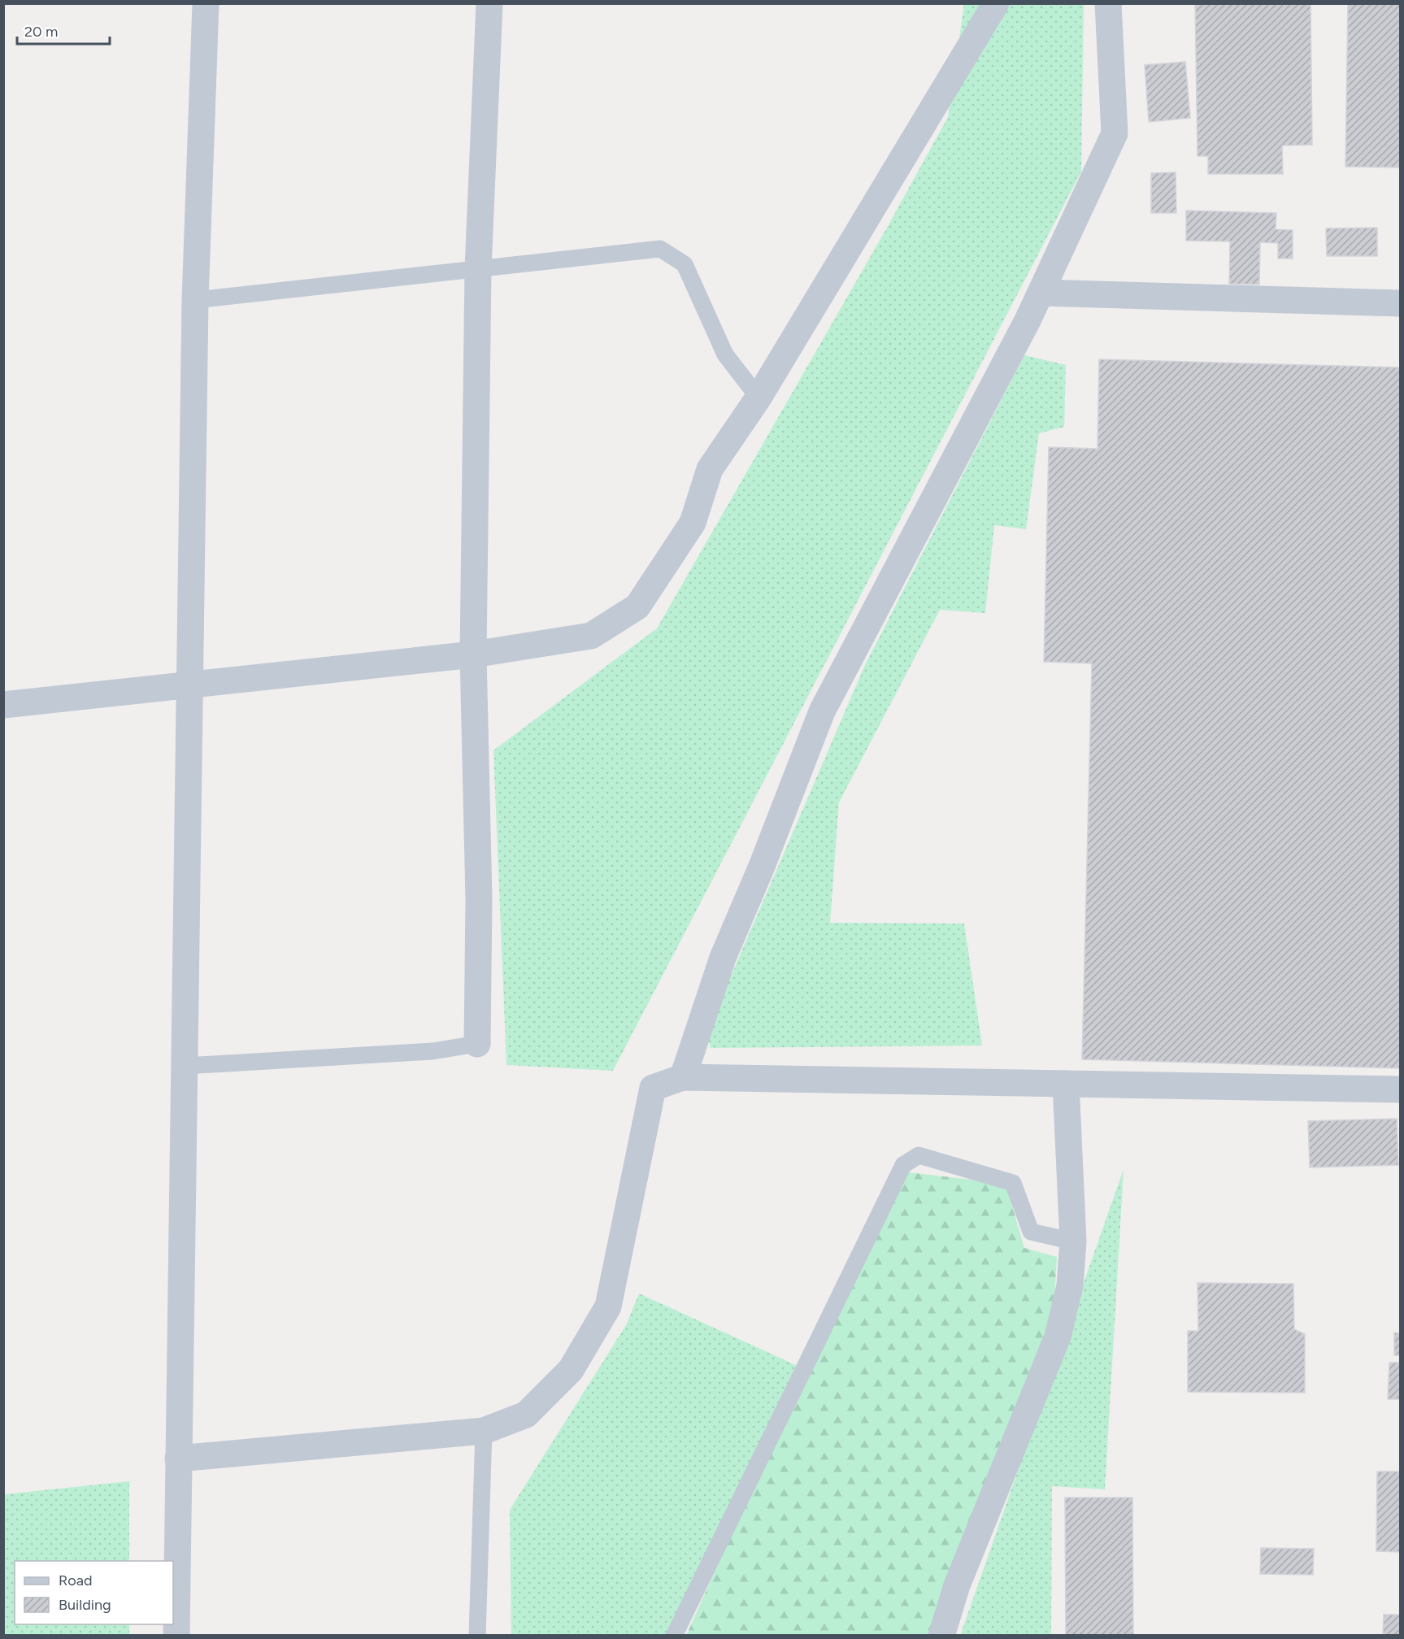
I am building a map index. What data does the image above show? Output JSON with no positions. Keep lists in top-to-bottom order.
{
  "legend": ["Road", "Building"],
  "scale_bar": "20 m"
}
